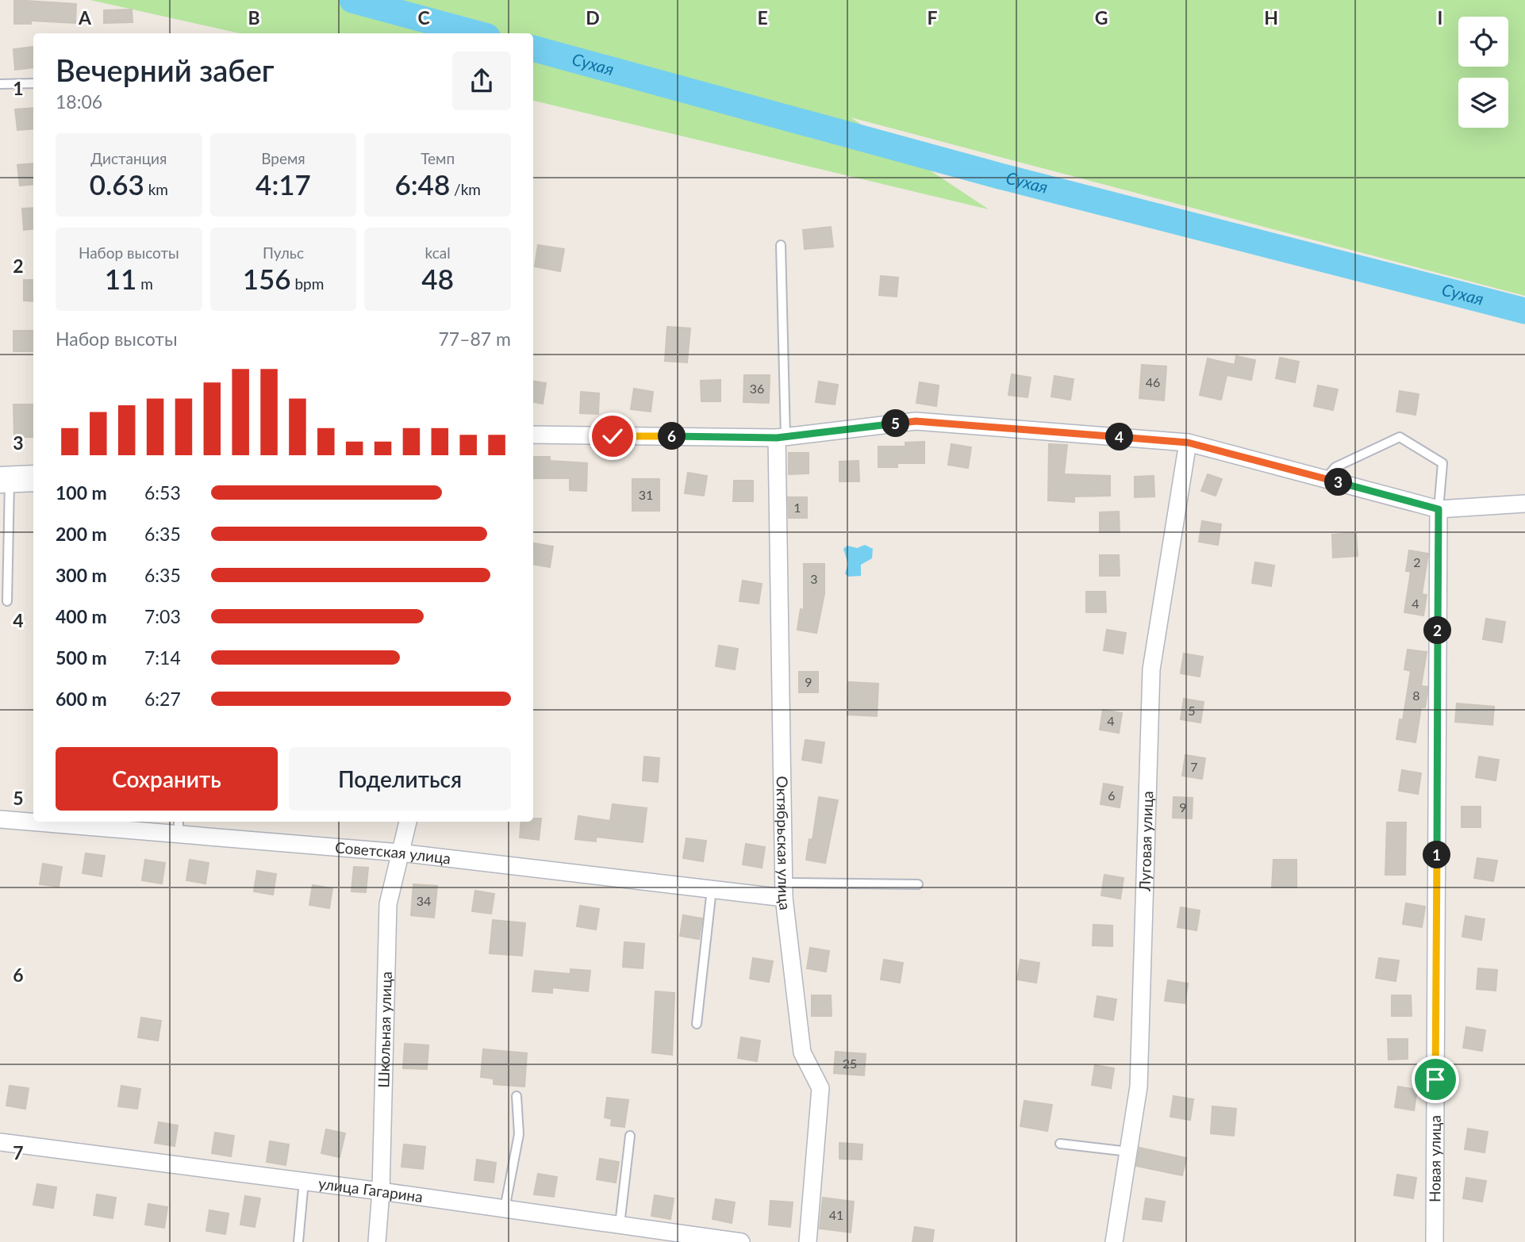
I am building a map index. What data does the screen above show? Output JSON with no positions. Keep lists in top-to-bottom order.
{
  "streets": {
    "street": [
      "Луговая улица",
      "Октябрьская улица",
      "Советская улица",
      "Школьная улица",
      "Новая улица",
      "улица Гагарина"
    ]
  },
  "crossings": [
    ["Октябрьская улица", "Советская улица"],
    ["Советская улица", "Школьная улица"],
    ["Школьная улица", "улица Гагарина"]
  ],
  "water": ["Сухая"],
  "house_numbers": [
    "46",
    "36",
    "31",
    "1",
    "2",
    "3",
    "4",
    "9",
    "8",
    "5",
    "4",
    "7",
    "6",
    "9",
    "34",
    "25",
    "41"
  ],
  "page": {
    "heading": ["Вечерний забег", "18:06"],
    "stats": [
      ["Дистанция", "0.63 km"],
      ["Время", "4:17"],
      ["Темп", "6:48 /km"],
      ["Набор высоты", "11 m"],
      ["Пульс", "156 bpm"],
      ["kcal", "48"]
    ],
    "chart": ["Набор высоты", "77–87 m"],
    "pins": [
      "5",
      "6",
      "4",
      "3",
      "2",
      "1"
    ],
    "list": [
      {
        "name": "100 m",
        "note": "6:53"
      },
      {
        "name": "200 m",
        "note": "6:35"
      },
      {
        "name": "300 m",
        "note": "6:35"
      },
      {
        "name": "400 m",
        "note": "7:03"
      },
      {
        "name": "500 m",
        "note": "7:14"
      },
      {
        "name": "600 m",
        "note": "6:27"
      }
    ],
    "buttons": ["Сохранить", "Поделиться"]
  },
  "grid": {
    "columns": [
      "A",
      "B",
      "C",
      "D",
      "E",
      "F",
      "G",
      "H",
      "I"
    ],
    "rows": [
      "1",
      "2",
      "3",
      "4",
      "5",
      "6",
      "7"
    ]
  }
}
